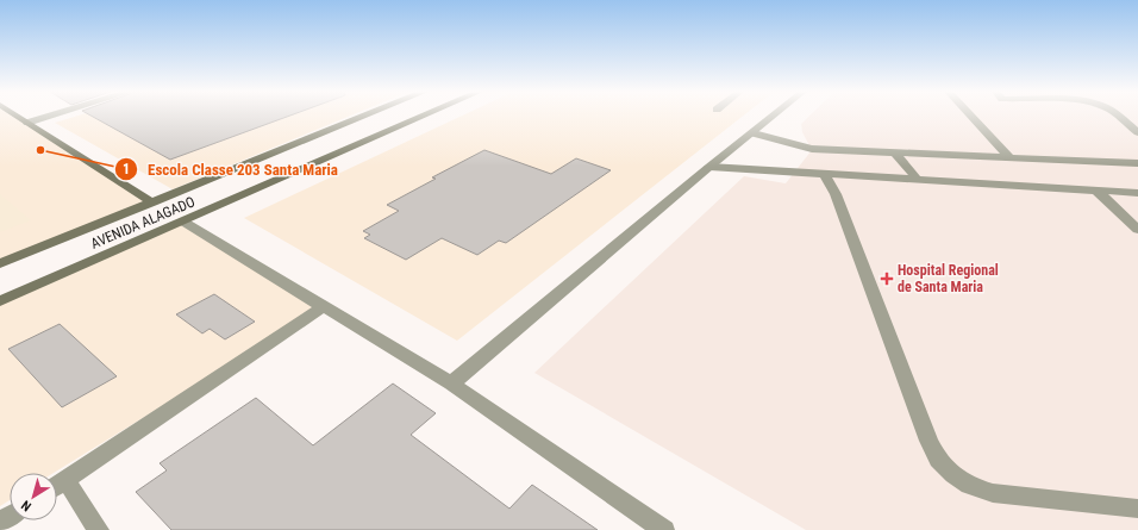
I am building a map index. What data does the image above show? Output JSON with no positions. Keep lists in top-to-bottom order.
{
  "streets": {
    "main road": ["AVENIDA ALAGADO"]
  },
  "places": {
    "other": ["Escola Classe 203 Santa Maria"],
    "health": ["Hospital Regional de Santa Maria"]
  },
  "north": "bottom left"
}
